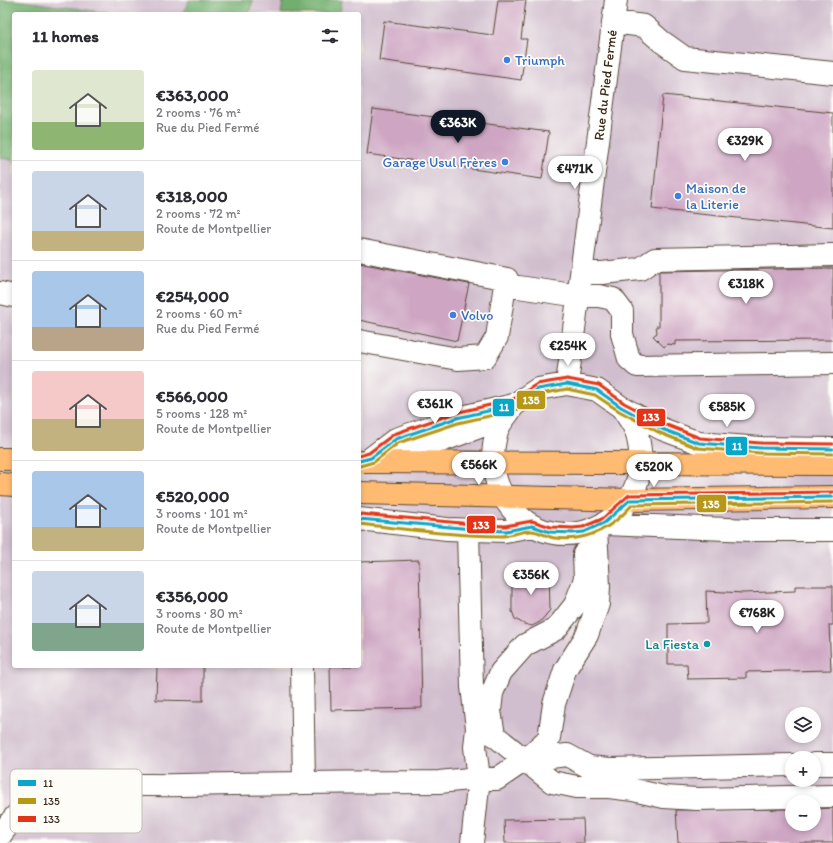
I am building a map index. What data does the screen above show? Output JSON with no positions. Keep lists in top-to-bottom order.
{
  "streets": {
    "street": ["Rue du Pied Fermé"]
  },
  "places": [
    "Triumph",
    "Garage Usul Frères",
    "Maison de la Literie",
    "Volvo",
    "La Fiesta"
  ],
  "lines": ["transit line 133", "transit line 11", "transit line 135"],
  "legend": ["11", "135", "133"],
  "page": {
    "heading": "11 homes",
    "list": [
      {
        "name": "€363,000",
        "note": "2 rooms · 76 m² · Rue du Pied Fermé"
      },
      {
        "name": "€318,000",
        "note": "2 rooms · 72 m² · Route de Montpellier"
      },
      {
        "name": "€254,000",
        "note": "2 rooms · 60 m² · Rue du Pied Fermé"
      },
      {
        "name": "€566,000",
        "note": "5 rooms · 128 m² · Route de Montpellier"
      },
      {
        "name": "€520,000",
        "note": "3 rooms · 101 m² · Route de Montpellier"
      },
      {
        "name": "€356,000",
        "note": "3 rooms · 80 m² · Route de Montpellier"
      }
    ],
    "price": [
      "€363K",
      "€329K",
      "€471K",
      "€318K",
      "€254K",
      "€361K",
      "€585K",
      "€566K",
      "€520K",
      "€356K",
      "€768K"
    ],
    "map_buttons": ["+", "−"]
  }
}
